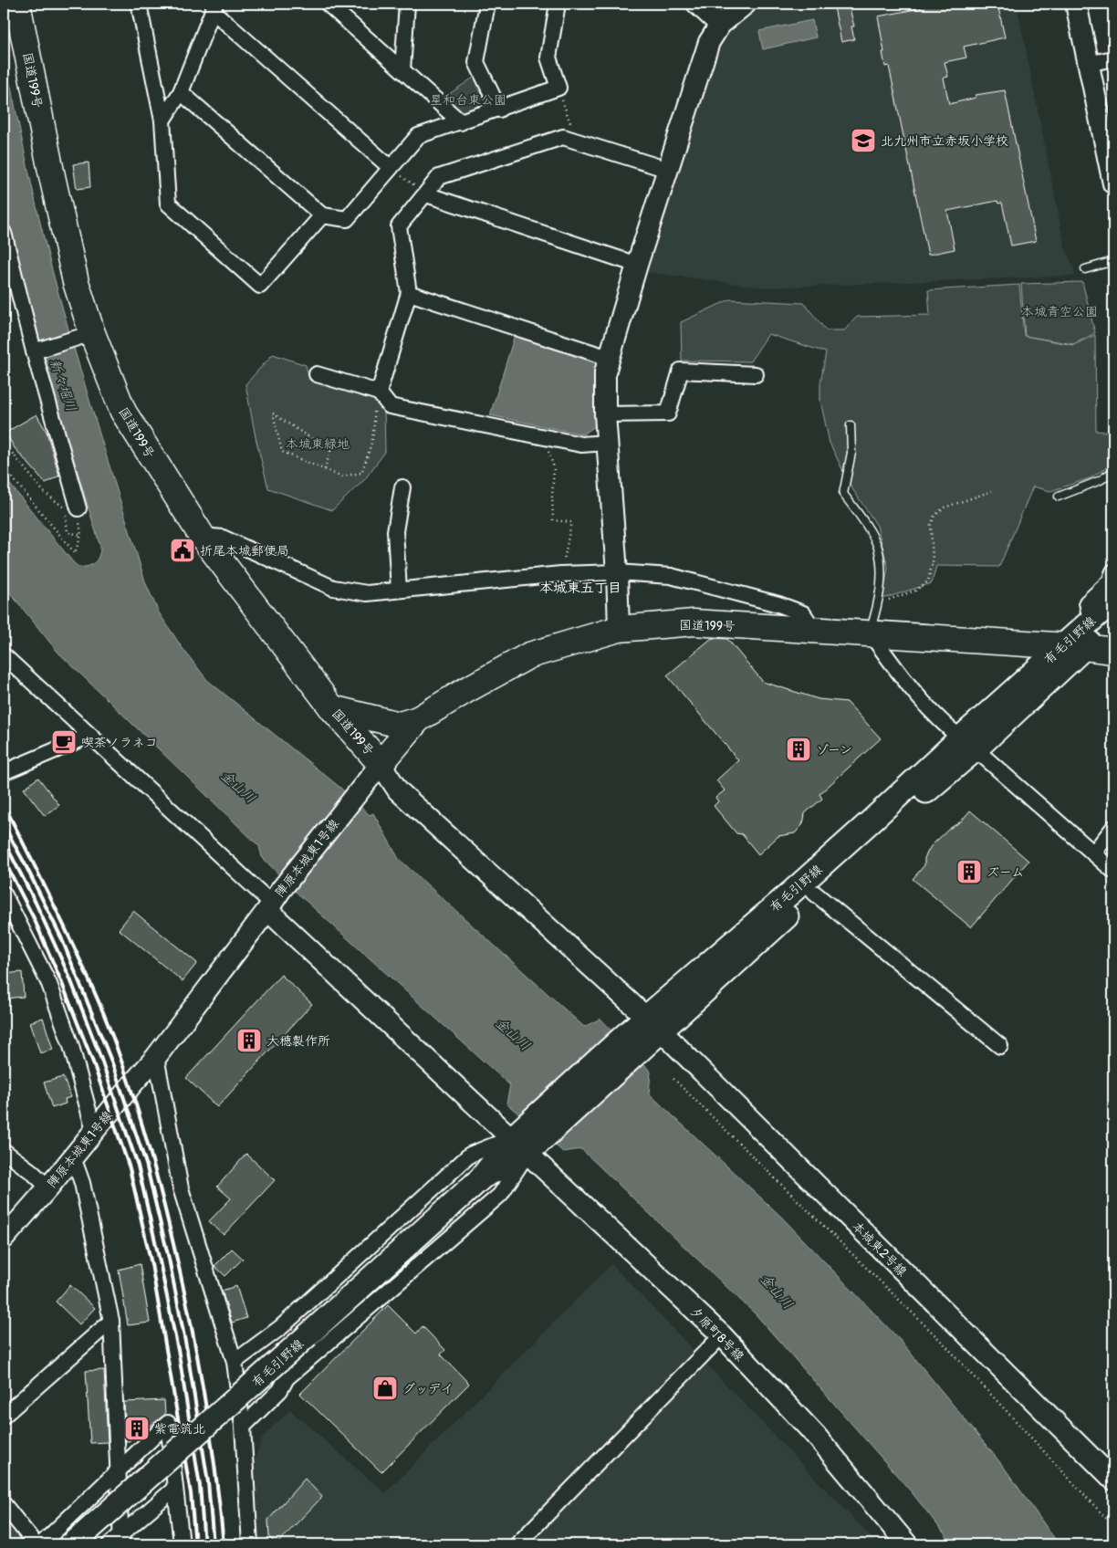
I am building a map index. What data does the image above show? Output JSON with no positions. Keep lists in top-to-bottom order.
{
  "streets": {
    "highway": ["国道199号"],
    "main road": ["有毛引野線"],
    "street": ["陣原本城東1号線", "本城東2号線", "夕原町8号線"]
  },
  "crossings": [
    ["国道199号", "有毛引野線"],
    ["国道199号", "陣原本城東1号線"],
    ["有毛引野線", "本城東2号線"],
    ["有毛引野線", "夕原町8号線"],
    ["陣原本城東1号線", "夕原町8号線"]
  ],
  "districts": ["本城東五丁目"],
  "water": ["新々堀川", "金山川"],
  "parks": ["星和台東公園", "本城青空公園", "本城東緑地"],
  "places": {
    "school or university": ["北九州市立赤坂小学校"],
    "public building": ["折尾本城郵便局"],
    "cafe": ["喫茶ノラネコ"],
    "building": [
      "ゾーン",
      "ズーム",
      "大穂製作所",
      "紫電筑北"
    ],
    "shop": ["グッデイ"]
  }
}
